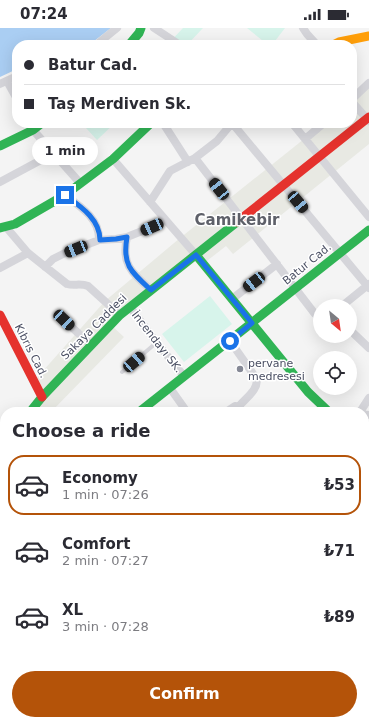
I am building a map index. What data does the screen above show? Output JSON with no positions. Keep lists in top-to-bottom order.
{
  "streets": {
    "main road": ["Batur Cad.", "Sakaya Caddesi", "Kıbrıs Cad."],
    "street": ["İncendayı SK."]
  },
  "crossings": [
    ["Batur Cad.", "İncendayı SK."],
    ["Sakaya Caddesi", "İncendayı SK."],
    ["Sakaya Caddesi", "Kıbrıs Cad."]
  ],
  "districts": ["Camikebir"],
  "places": ["pervane medresesi"],
  "north": "bottom right",
  "page": {
    "status": "07:24",
    "banner": ["Batur Cad.", "Taş Merdiven Sk."],
    "bubble": "1 min",
    "heading": "Choose a ride",
    "list": [
      {
        "name": "Economy",
        "note": "1 min · 07:26",
        "value": "₺53"
      },
      {
        "name": "Comfort",
        "note": "2 min · 07:27",
        "value": "₺71"
      },
      {
        "name": "XL",
        "note": "3 min · 07:28",
        "value": "₺89"
      }
    ],
    "buttons": "Confirm"
  }
}
